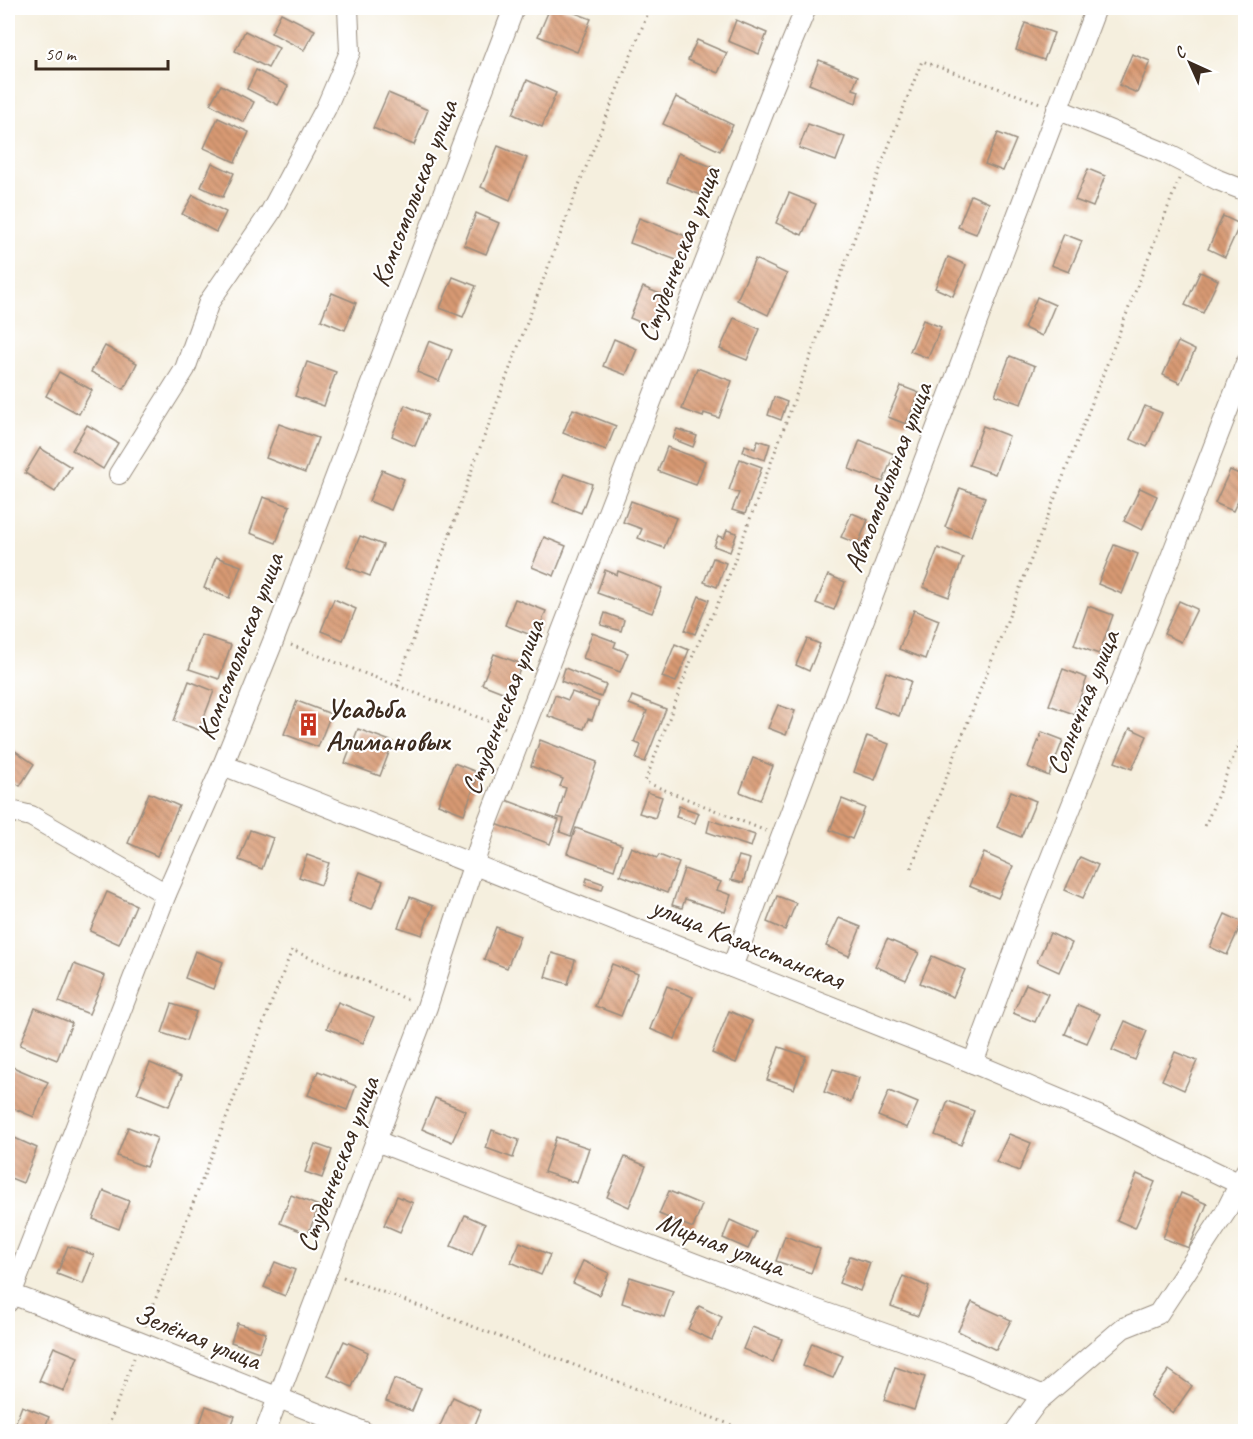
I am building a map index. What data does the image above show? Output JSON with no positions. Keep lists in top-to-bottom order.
{
  "streets": {
    "street": [
      "Комсомольская улица",
      "Студенческая улица",
      "Автомобильная улица",
      "Солнечная улица",
      "улица Казахстанская",
      "Мирная улица",
      "Зелёная улица"
    ]
  },
  "crossings": [
    ["Комсомольская улица", "улица Казахстанская"],
    ["Комсомольская улица", "Зелёная улица"],
    ["Студенческая улица", "улица Казахстанская"],
    ["Студенческая улица", "Мирная улица"],
    ["Студенческая улица", "Зелёная улица"],
    ["Автомобильная улица", "улица Казахстанская"],
    ["Солнечная улица", "улица Казахстанская"]
  ],
  "places": {
    "building": ["Усадьба Алимановых"]
  },
  "scale_bar": "50 m",
  "north": "top left"
}
